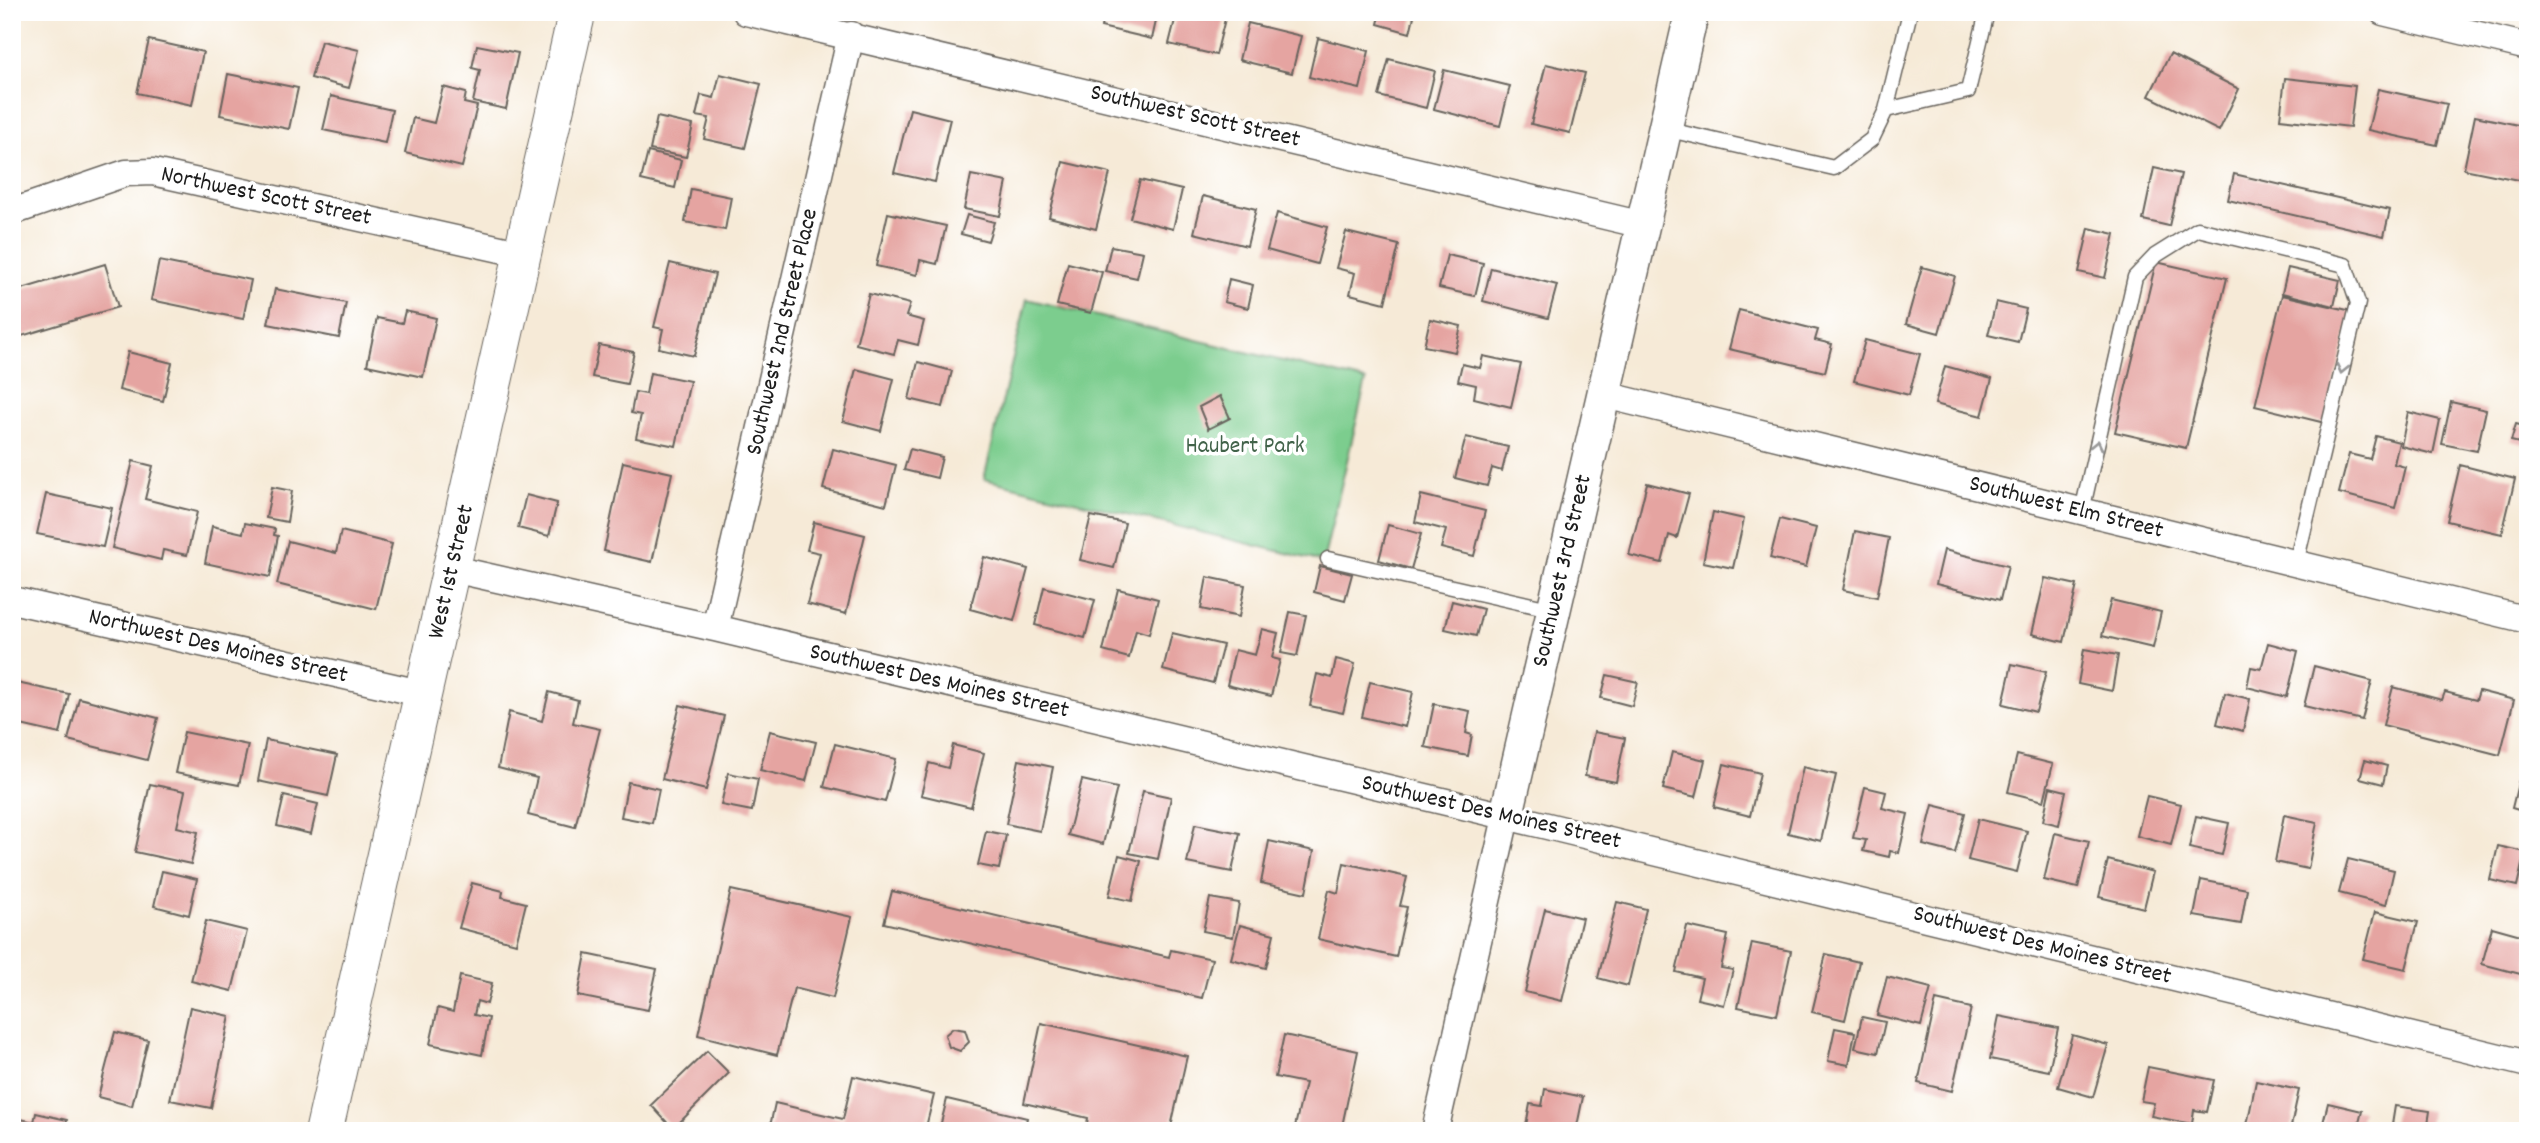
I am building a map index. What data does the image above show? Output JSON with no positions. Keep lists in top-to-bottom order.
{
  "streets": {
    "main road": ["West 1st Street"],
    "street": [
      "Southwest Scott Street",
      "Northwest Scott Street",
      "Southwest 2nd Street Place",
      "Southwest Elm Street",
      "Southwest 3rd Street",
      "Northwest Des Moines Street",
      "Southwest Des Moines Street"
    ]
  },
  "crossings": [
    ["Southwest Scott Street", "Southwest 2nd Street Place"],
    ["Southwest Scott Street", "Southwest 3rd Street"],
    ["Northwest Scott Street", "West 1st Street"],
    ["Southwest 2nd Street Place", "Southwest Des Moines Street"],
    ["Southwest Elm Street", "Southwest 3rd Street"],
    ["Southwest 3rd Street", "Southwest Des Moines Street"],
    ["West 1st Street", "Northwest Des Moines Street"],
    ["West 1st Street", "Southwest Des Moines Street"]
  ],
  "parks": ["Haubert Park"]
}
